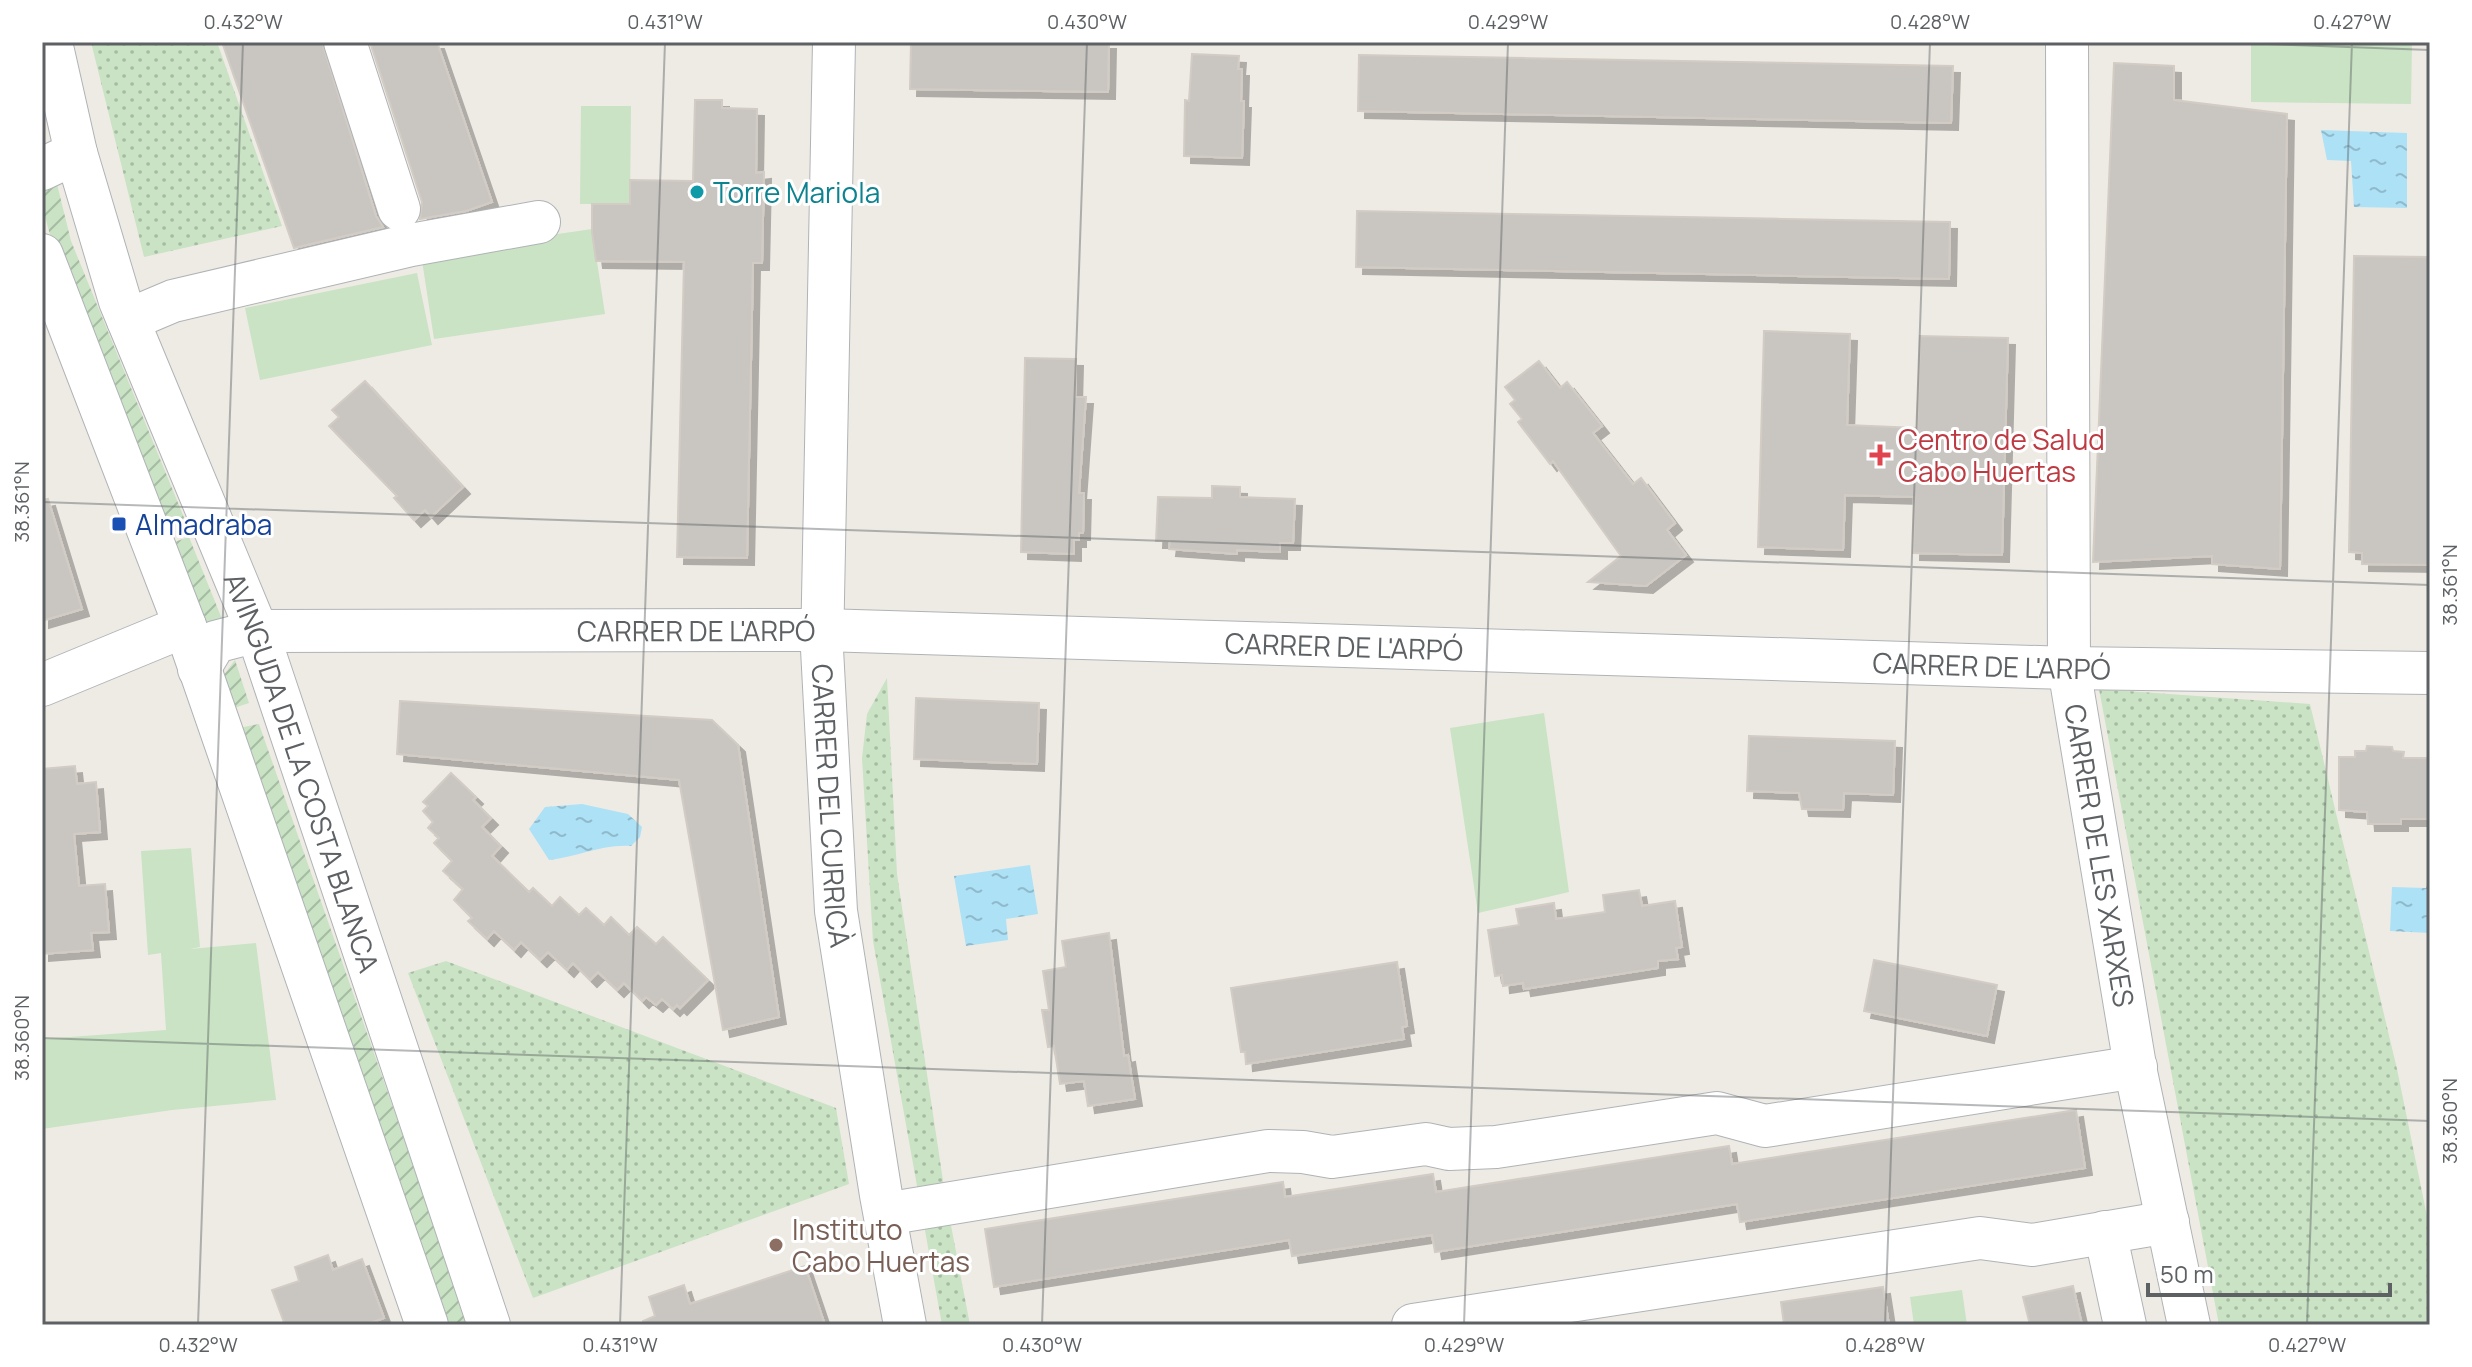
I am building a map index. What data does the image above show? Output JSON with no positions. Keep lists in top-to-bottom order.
{
  "streets": {
    "street": [
      "CARRER DE L'ARPÓ",
      "AVINGUDA DE LA COSTA BLANCA",
      "CARRER DEL CURRICÀ",
      "CARRER DE LES XARXES"
    ]
  },
  "crossings": [
    ["CARRER DE L'ARPÓ", "AVINGUDA DE LA COSTA BLANCA"],
    ["CARRER DE L'ARPÓ", "CARRER DEL CURRICÀ"],
    ["CARRER DE L'ARPÓ", "CARRER DE LES XARXES"]
  ],
  "places": {
    "other": ["Torre Mariola", "Instituto Cabo Huertas"],
    "health": ["Centro de Salud Cabo Huertas"],
    "transit": ["Almadraba"]
  },
  "scale_bar": "50 m",
  "coordinates": [
    "0.432°W",
    "0.431°W",
    "0.430°W",
    "0.429°W",
    "0.428°W",
    "0.427°W",
    "38.361°N",
    "38.360°N"
  ]
}
